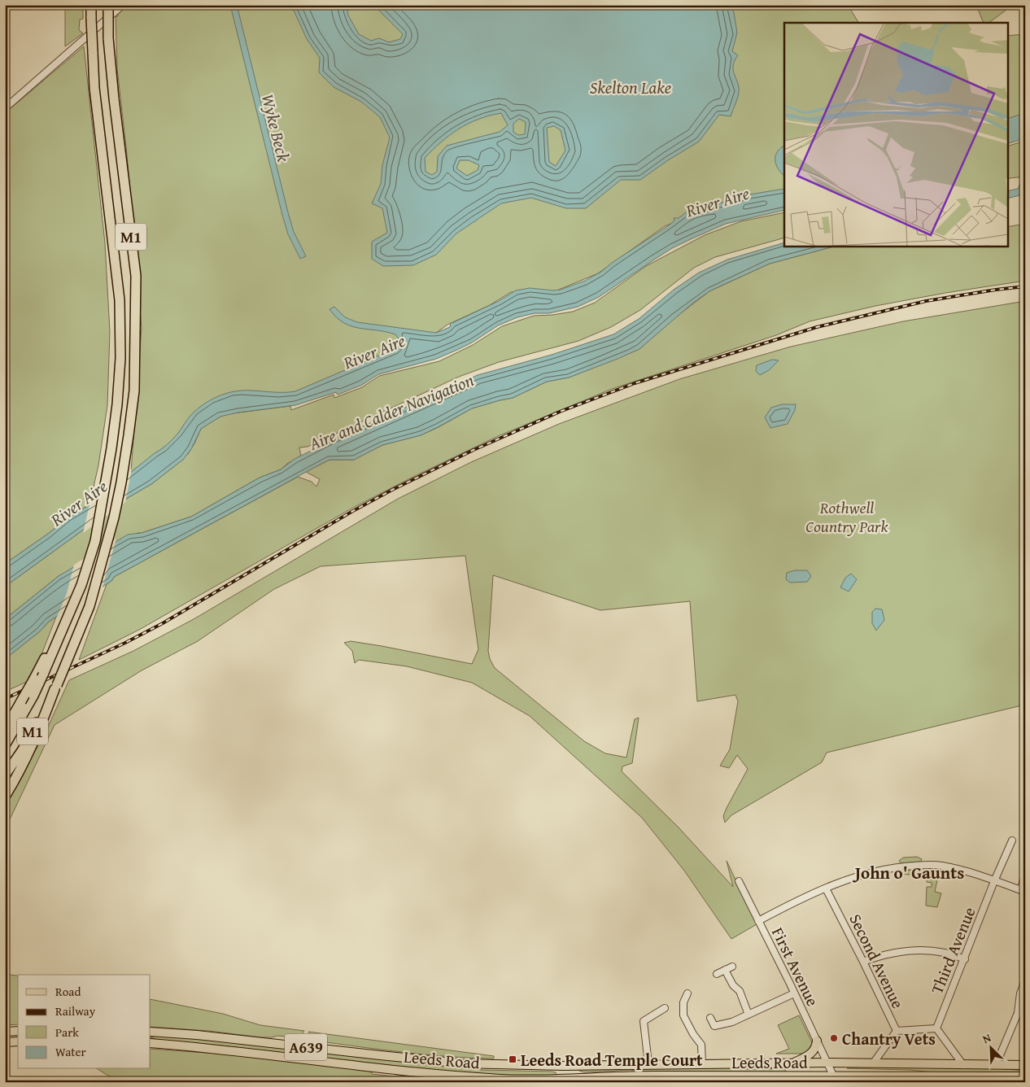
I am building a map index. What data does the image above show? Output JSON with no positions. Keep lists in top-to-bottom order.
{
  "streets": {
    "highway": ["M1"],
    "main road": ["A639", "Leeds Road"],
    "street": ["Third Avenue", "Second Avenue", "First Avenue"]
  },
  "crossings": [
    ["Second Avenue", "Leeds Road"],
    ["First Avenue", "Leeds Road"]
  ],
  "districts": ["John o' Gaunts"],
  "water": [
    "Skelton Lake",
    "Wyke Beck",
    "River Aire",
    "Aire and Calder Navigation"
  ],
  "parks": ["Rothwell Country Park"],
  "places": {
    "other": ["Chantry Vets"],
    "transit": ["Leeds Road Temple Court"]
  },
  "legend": [
    "Road",
    "Railway",
    "Park",
    "Water"
  ],
  "north": "top left"
}
